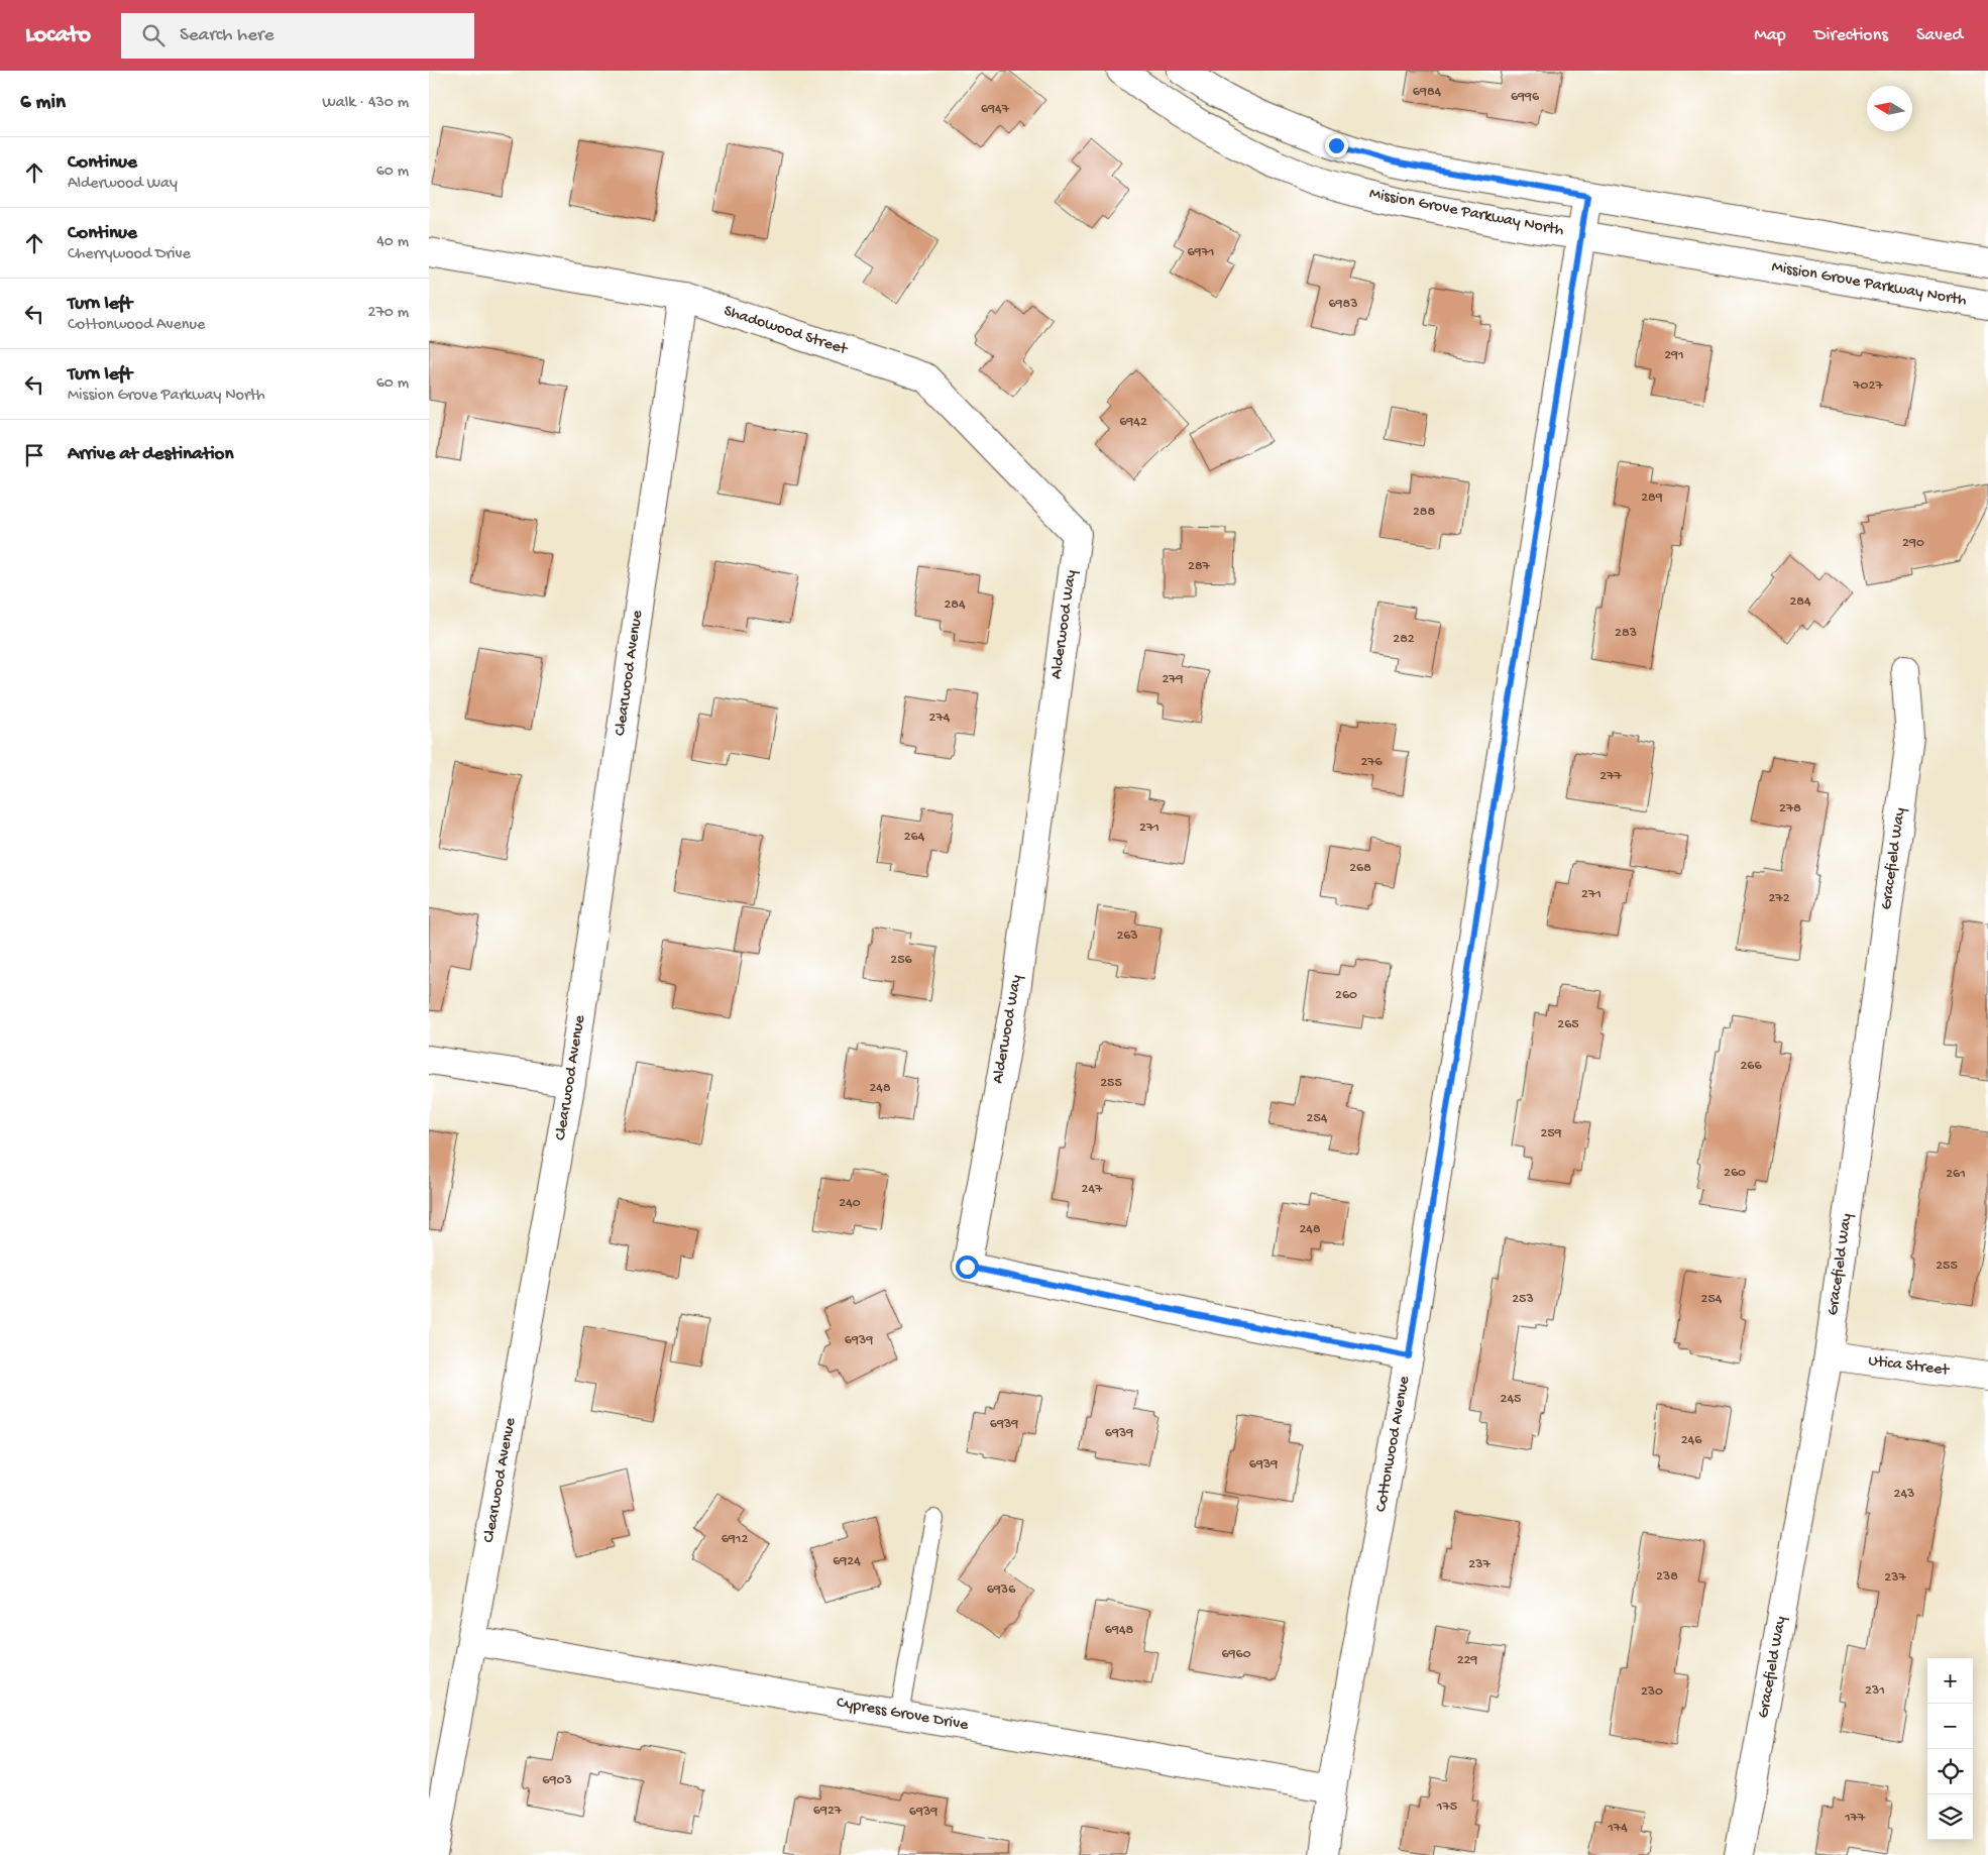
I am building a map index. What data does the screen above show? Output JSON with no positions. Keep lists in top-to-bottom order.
{
  "streets": {
    "street": [
      "Mission Grove Parkway North",
      "Shadowood Street",
      "Alderwood Way",
      "Clearwood Avenue",
      "Gracefield Way",
      "Utica Street",
      "Cottonwood Avenue",
      "Cypress Grove Drive"
    ]
  },
  "crossings": [
    ["Mission Grove Parkway North", "Cottonwood Avenue"],
    ["Shadowood Street", "Alderwood Way"],
    ["Shadowood Street", "Clearwood Avenue"],
    ["Alderwood Way", "Cottonwood Avenue"],
    ["Clearwood Avenue", "Cypress Grove Drive"],
    ["Gracefield Way", "Utica Street"],
    ["Cottonwood Avenue", "Cypress Grove Drive"]
  ],
  "house_numbers": [
    "6984",
    "6996",
    "6947",
    "6971",
    "6983",
    "291",
    "7027",
    "6942",
    "289",
    "288",
    "290",
    "287",
    "284",
    "284",
    "283",
    "282",
    "279",
    "274",
    "276",
    "277",
    "278",
    "271",
    "264",
    "268",
    "271",
    "272",
    "263",
    "256",
    "260",
    "265",
    "266",
    "255",
    "248",
    "254",
    "259",
    "260",
    "261",
    "247",
    "240",
    "248",
    "255",
    "253",
    "254",
    "6939",
    "245",
    "6939",
    "6939",
    "246",
    "6939",
    "243",
    "6912",
    "6924",
    "237",
    "238",
    "237",
    "6936",
    "6948",
    "6960",
    "229",
    "231",
    "230",
    "6903",
    "175",
    "6927",
    "6939",
    "177",
    "174"
  ],
  "north": "left",
  "page": {
    "header": "Locato",
    "search": "Search here",
    "nav": ["Map", "Directions", "Saved"],
    "heading": ["6 min", "Walk · 430 m"],
    "list": [
      ["Continue", "Alderwood Way", "60 m"],
      ["Continue", "Cherrywood Drive", "40 m"],
      ["Turn left", "Cottonwood Avenue", "270 m"],
      ["Turn left", "Mission Grove Parkway North", "60 m"],
      "Arrive at destination"
    ],
    "map_buttons": ["+", "−"]
  }
}
